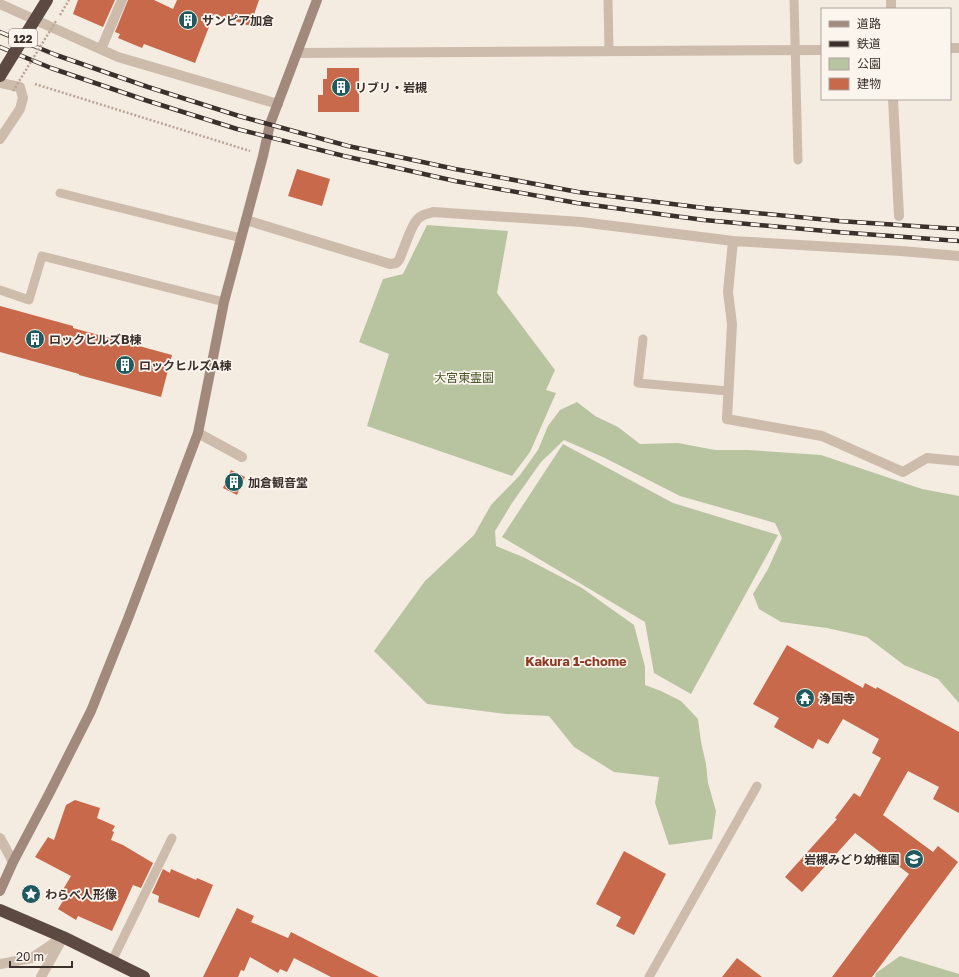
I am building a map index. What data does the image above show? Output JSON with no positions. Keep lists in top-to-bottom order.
{
  "streets": {
    "highway": ["122"]
  },
  "districts": ["Kakura 1-chome"],
  "parks": ["大宮東霊園"],
  "places": {
    "building": [
      "サンピア加倉",
      "リブリ・岩槻",
      "ロックヒルズB棟",
      "ロックヒルズA棟",
      "加倉観音堂"
    ],
    "temple": ["浄国寺"],
    "school or university": ["岩槻みどり幼稚園"],
    "place": ["わらべ人形像"]
  },
  "legend": [
    "道路",
    "鉄道",
    "公園",
    "建物"
  ],
  "scale_bar": "20 m"
}
